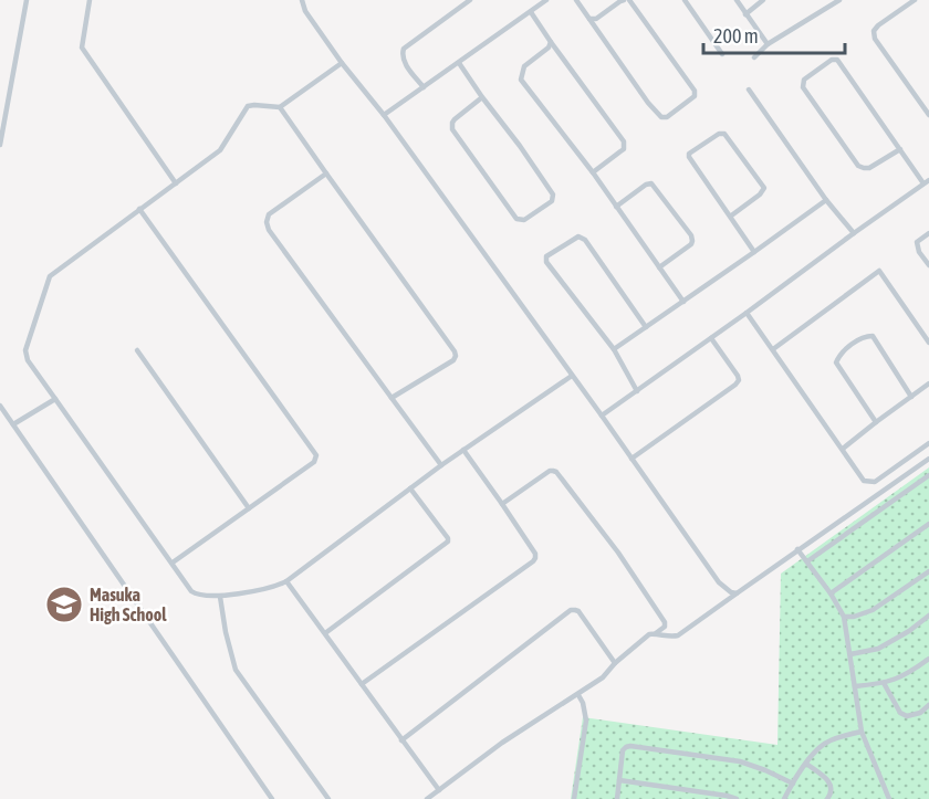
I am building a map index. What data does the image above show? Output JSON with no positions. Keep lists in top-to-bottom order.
{
  "places": {
    "school or university": ["Masuka High School"]
  },
  "scale_bar": "200 m"
}
